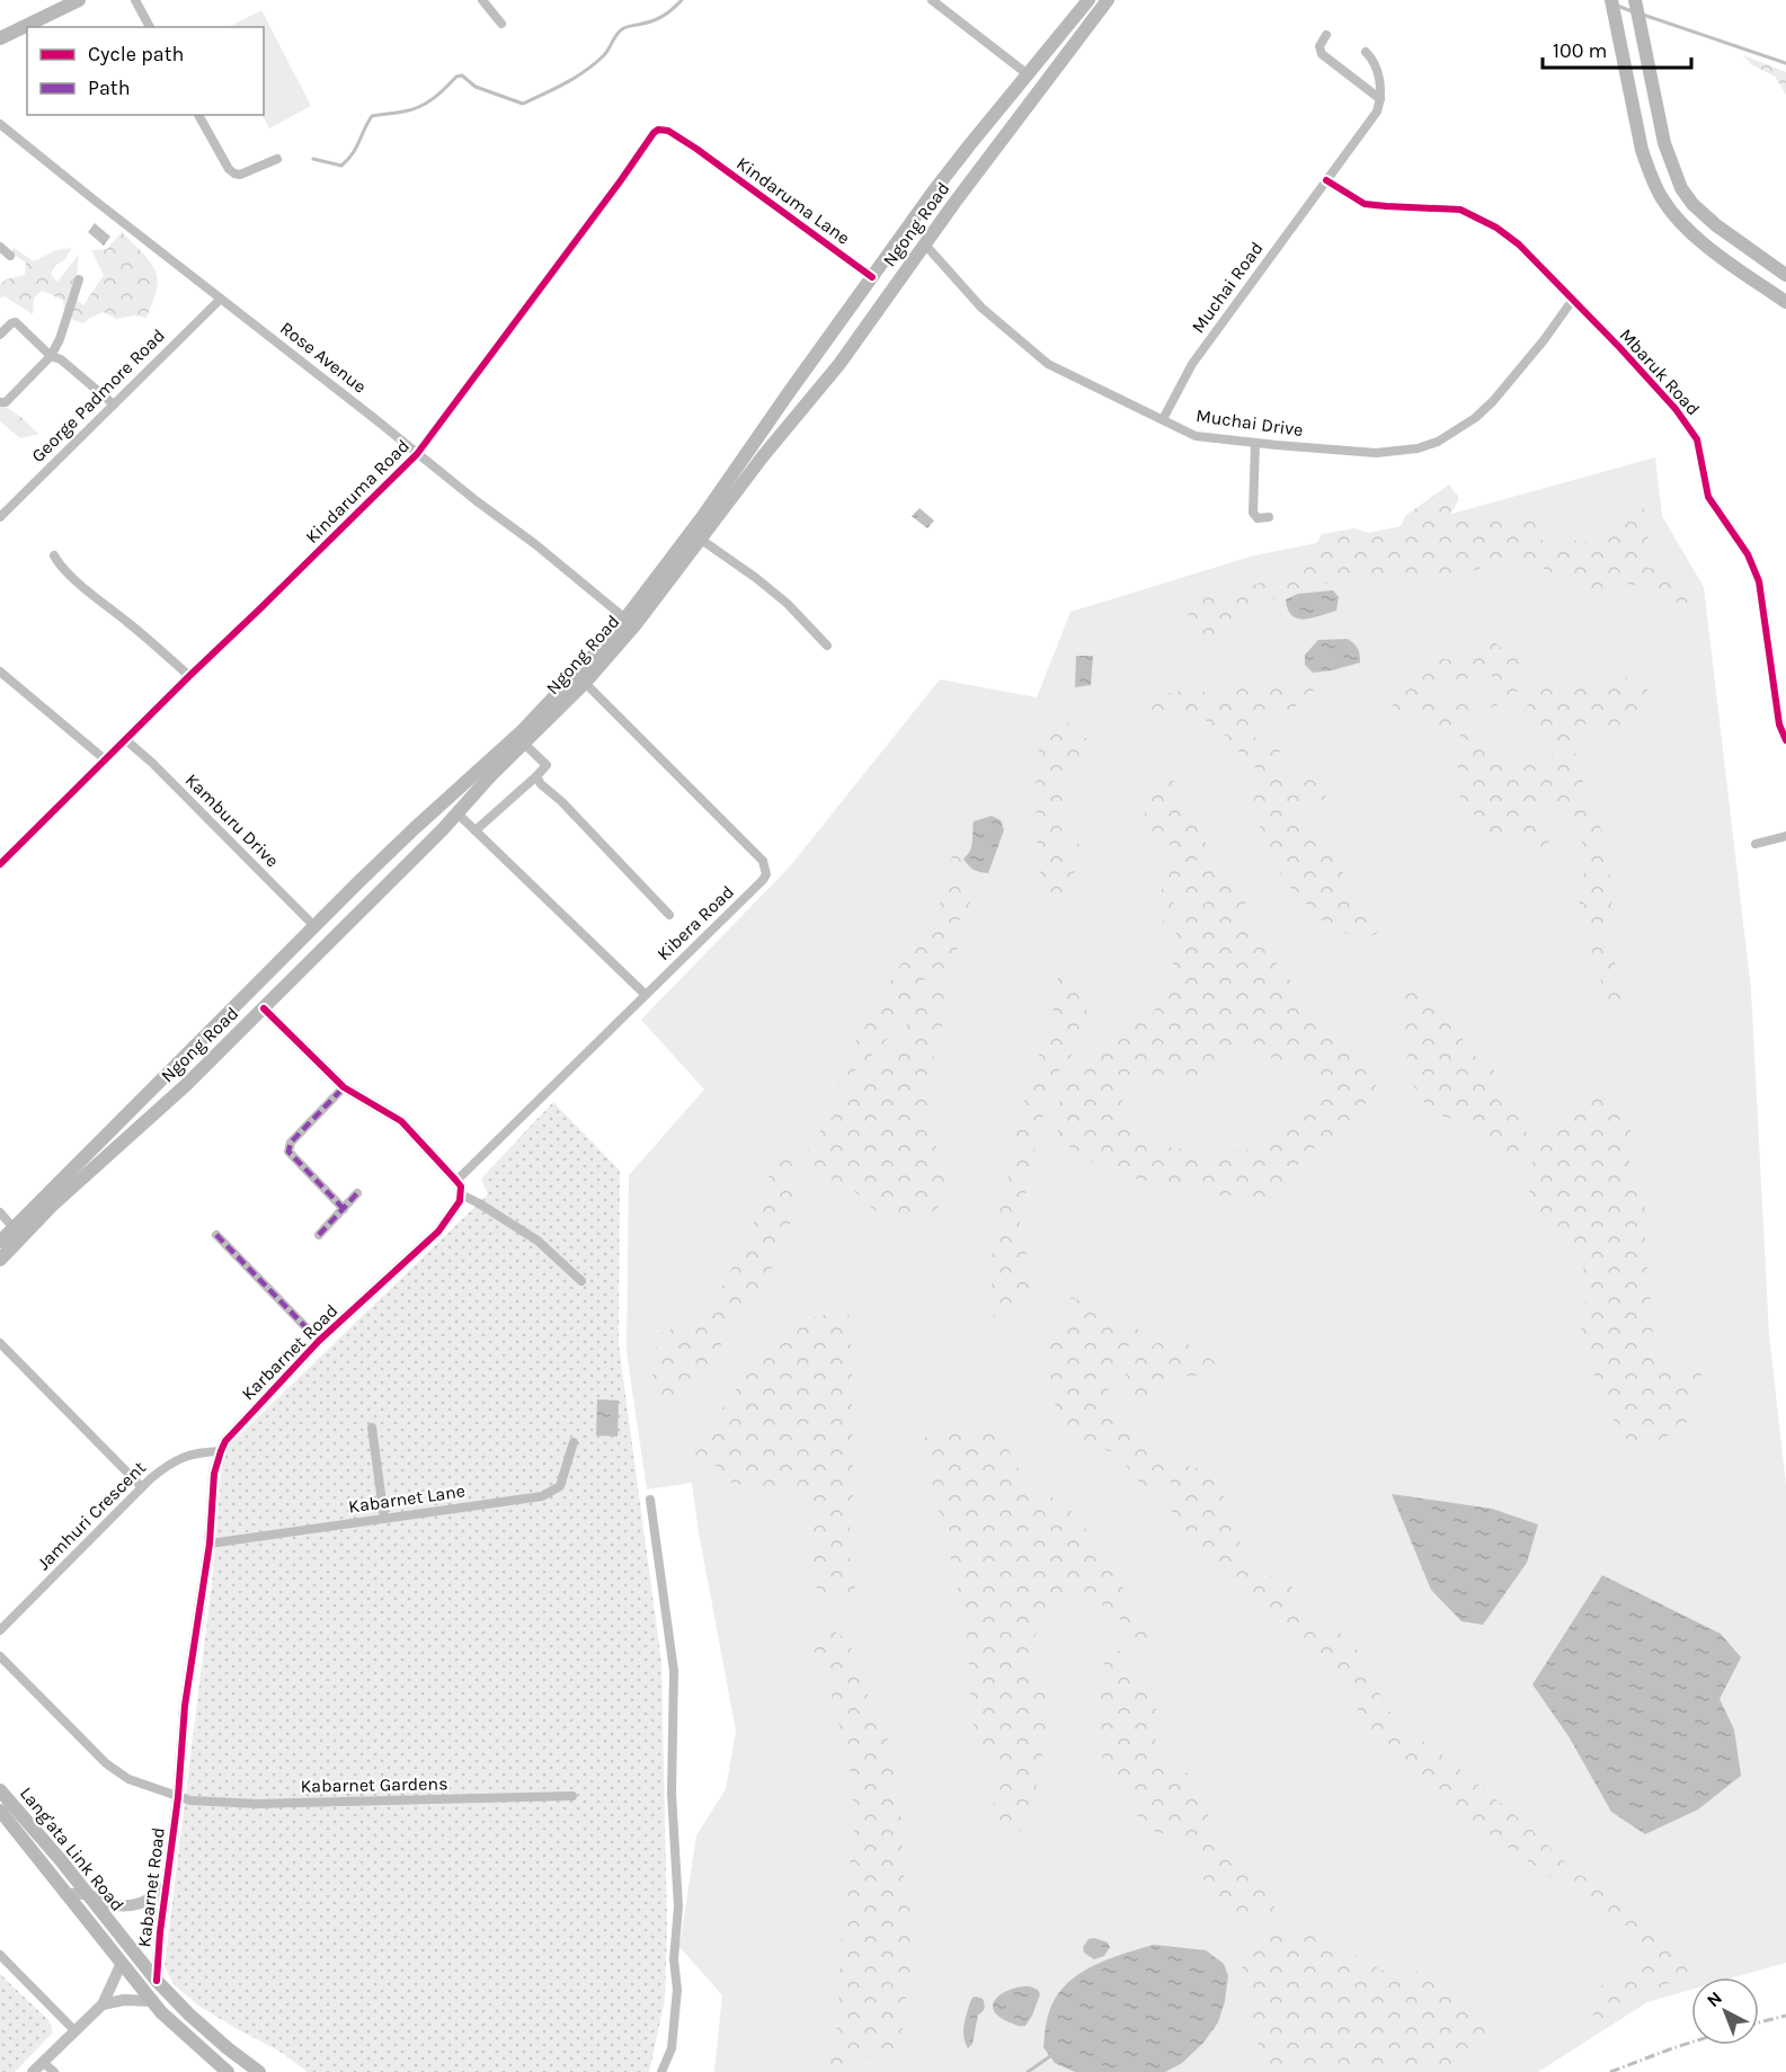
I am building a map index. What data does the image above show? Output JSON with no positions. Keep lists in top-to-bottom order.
{
  "streets": {
    "main road": ["Ngong Road", "Lang'ata Link Road"],
    "street": [
      "Kindaruma Lane",
      "Muchai Road",
      "Rose Avenue",
      "Mbaruk Road",
      "George Padmore Road",
      "Muchai Drive",
      "Kindaruma Road",
      "Kamburu Drive",
      "Kibera Road",
      "Karbarnet Road",
      "Kabarnet Lane",
      "Jamhuri Crescent",
      "Kabarnet Gardens",
      "Kabarnet Road"
    ]
  },
  "crossings": [
    ["Kindaruma Lane", "Ngong Road"],
    ["Kindaruma Lane", "Kindaruma Road"],
    ["Ngong Road", "Rose Avenue"],
    ["Ngong Road", "Muchai Drive"],
    ["Ngong Road", "Kamburu Drive"],
    ["Ngong Road", "Kibera Road"],
    ["Muchai Road", "Muchai Drive"],
    ["Rose Avenue", "George Padmore Road"],
    ["Rose Avenue", "Kindaruma Road"],
    ["Mbaruk Road", "Muchai Drive"],
    ["Kindaruma Road", "Kamburu Drive"],
    ["Karbarnet Road", "Kabarnet Lane"],
    ["Karbarnet Road", "Jamhuri Crescent"],
    ["Karbarnet Road", "Kabarnet Gardens"],
    ["Karbarnet Road", "Kabarnet Road"],
    ["Kabarnet Gardens", "Kabarnet Road"],
    ["Lang'ata Link Road", "Kabarnet Road"]
  ],
  "legend": ["Cycle path", "Path"],
  "scale_bar": "100 m",
  "north": "top left"
}
